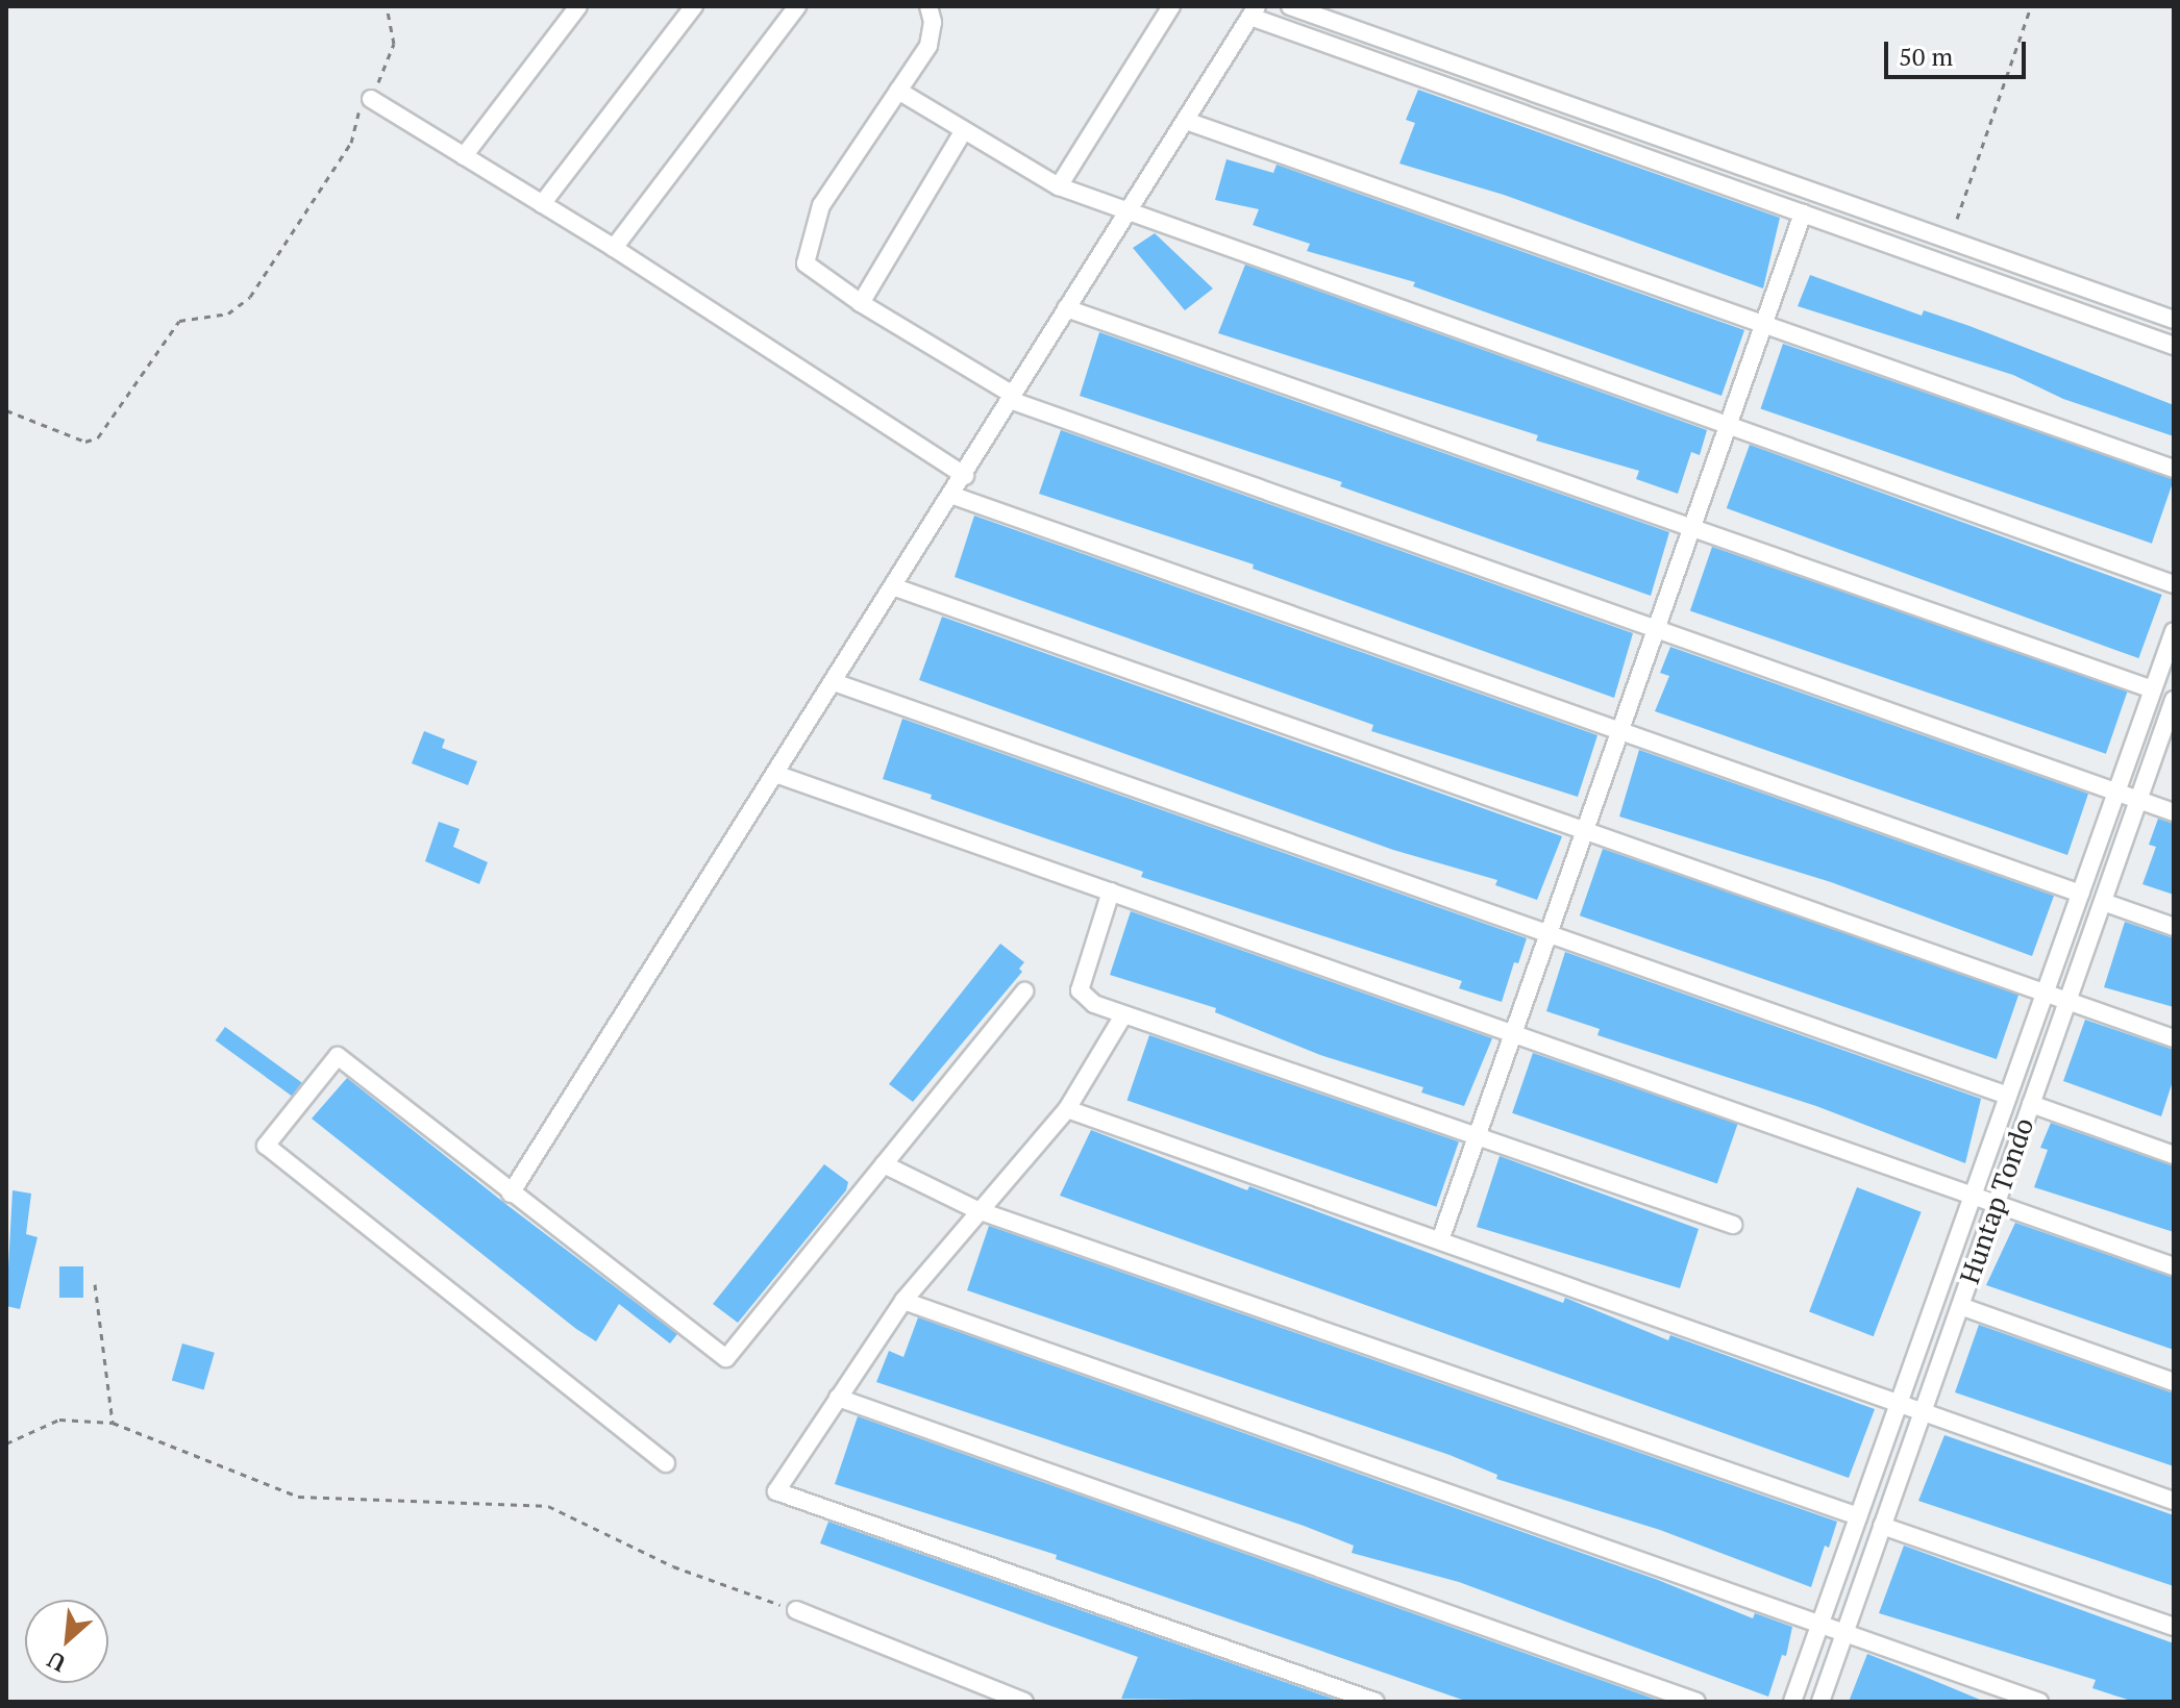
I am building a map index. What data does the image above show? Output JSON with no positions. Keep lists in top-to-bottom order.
{
  "streets": {
    "street": ["Huntap Tondo"]
  },
  "scale_bar": "50 m",
  "north": "bottom left"
}
